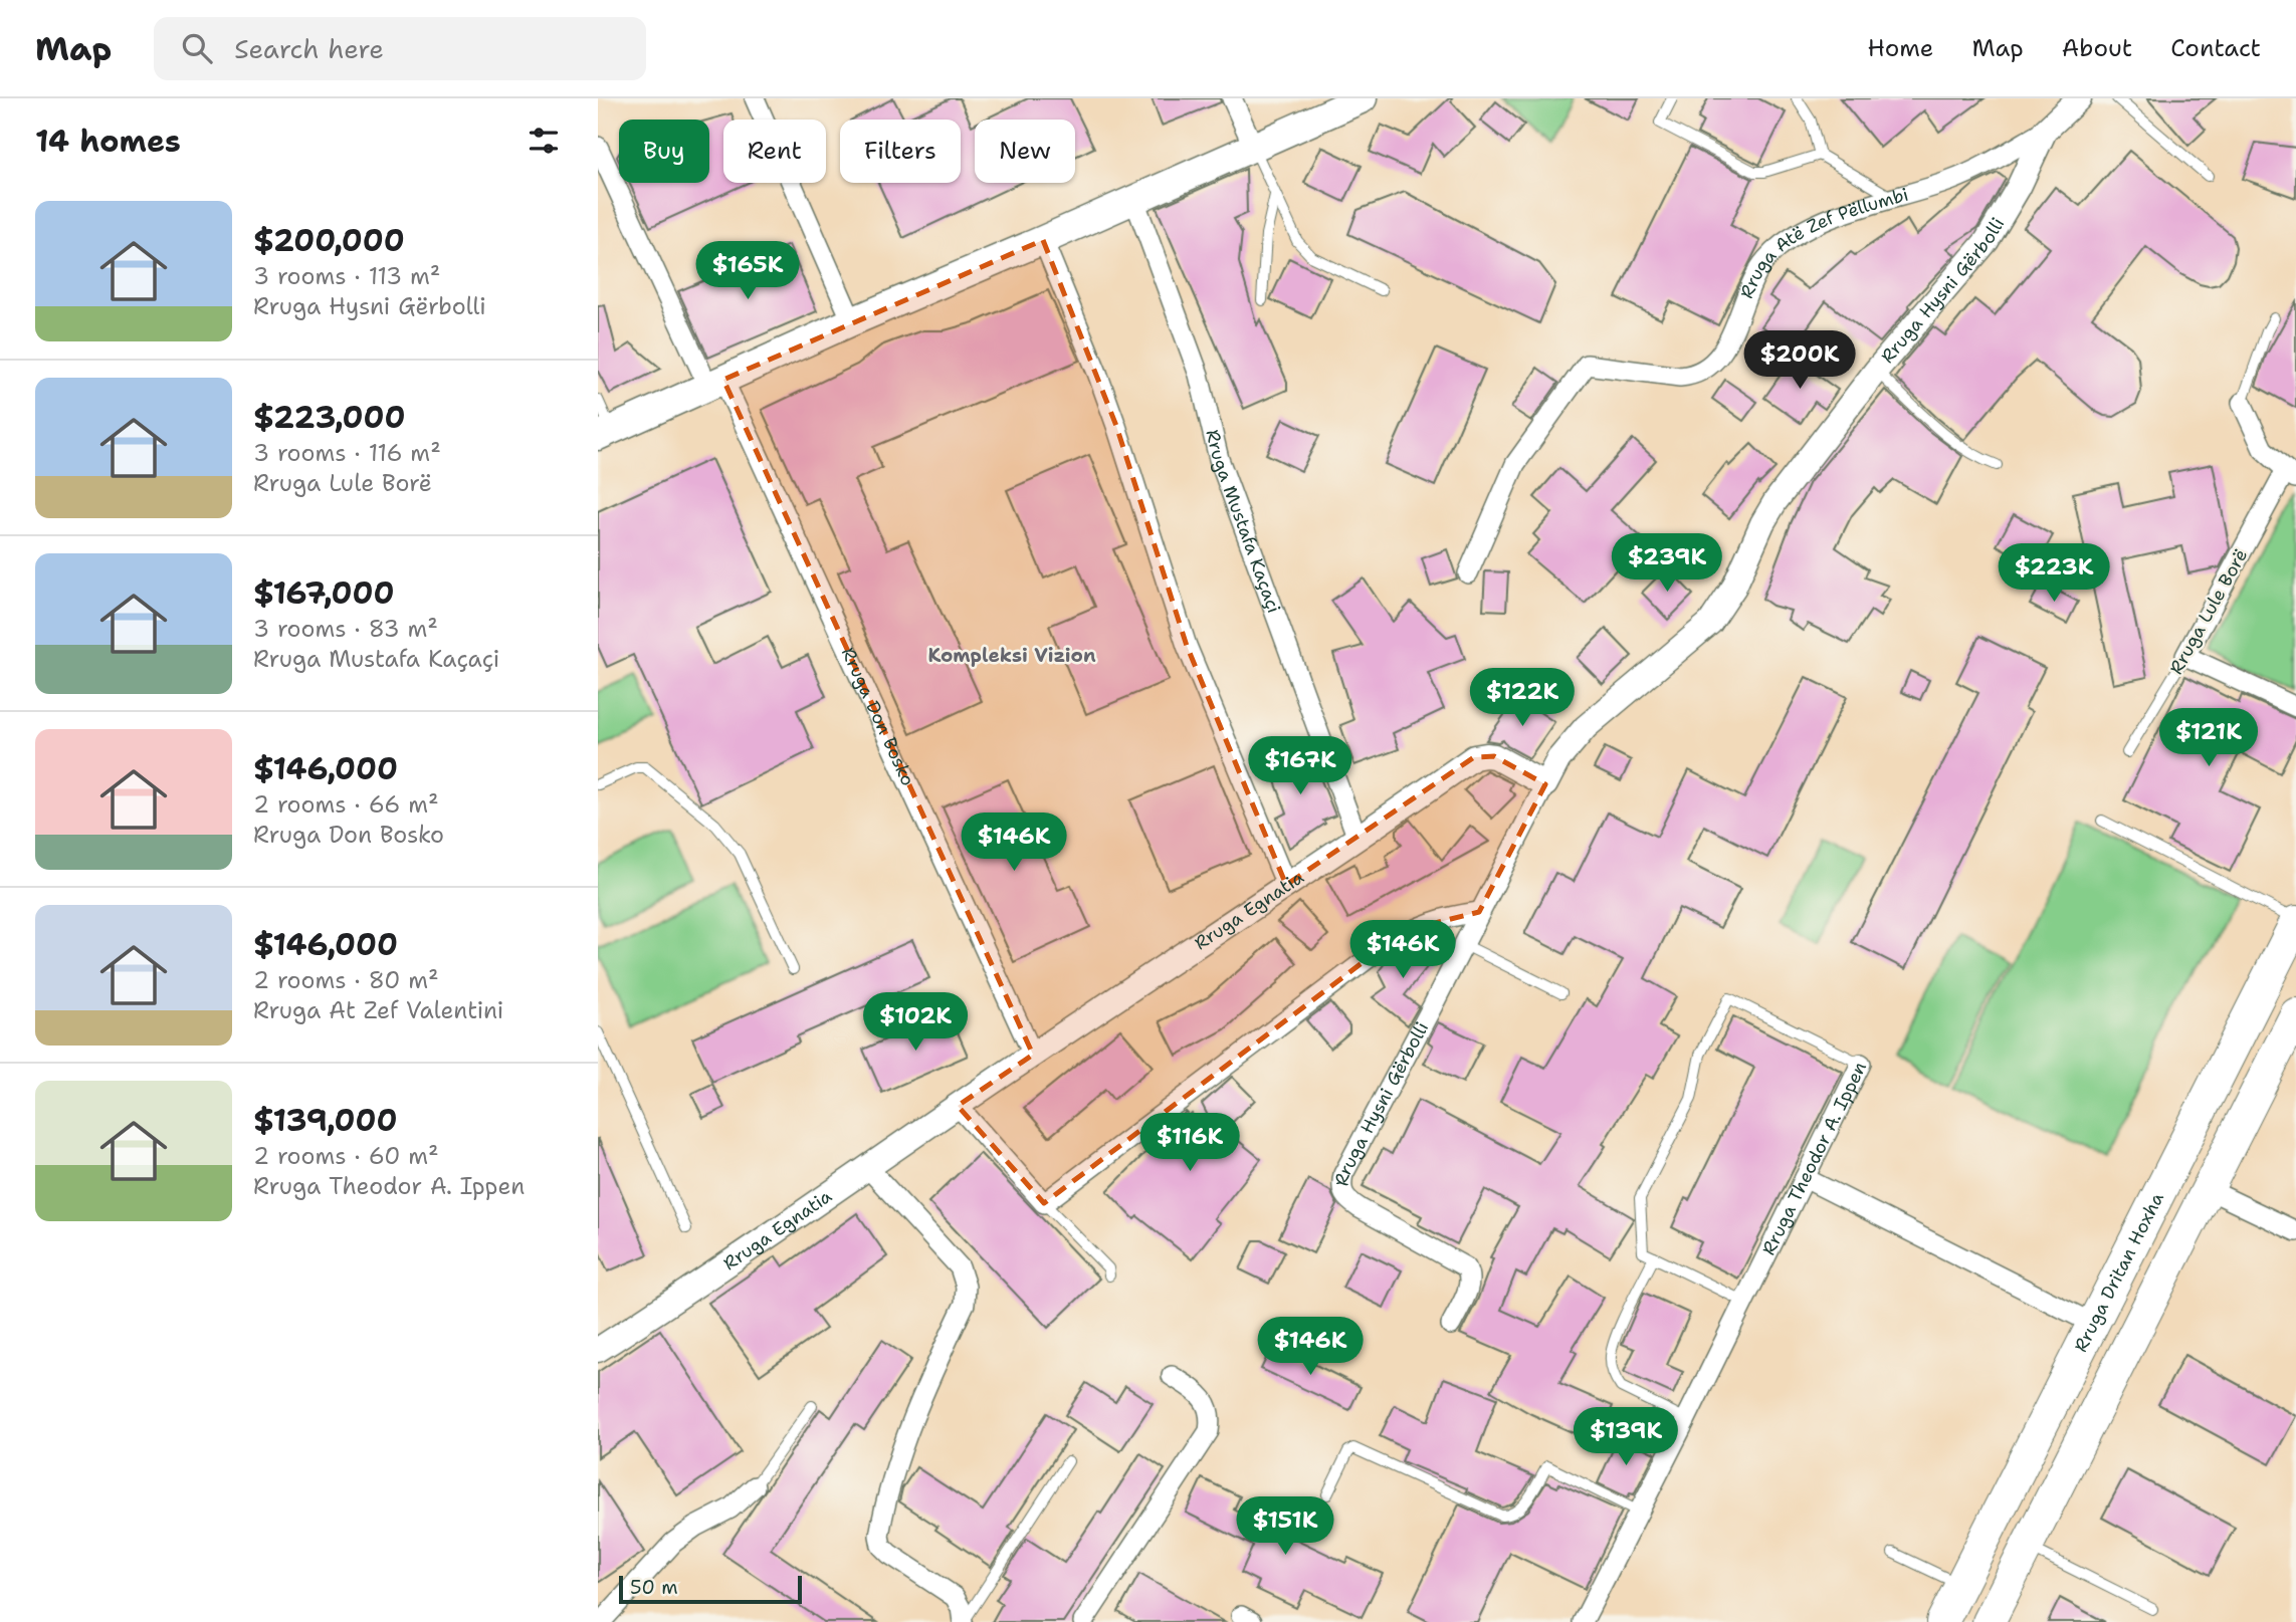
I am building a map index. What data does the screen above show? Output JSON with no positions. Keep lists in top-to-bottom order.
{
  "streets": {
    "main road": ["Rruga Dritan Hoxha"],
    "street": [
      "Rruga Atë Zef Pëllumbi",
      "Rruga Hysni Gërbolli",
      "Rruga Mustafa Kaçaçi",
      "Rruga Lule Borë",
      "Rruga Don Bosko",
      "Rruga Egnatia",
      "Rruga Theodor A. Ippen"
    ]
  },
  "crossings": [
    ["Rruga Atë Zef Pëllumbi", "Rruga Hysni Gërbolli"],
    ["Rruga Hysni Gërbolli", "Rruga Egnatia"],
    ["Rruga Mustafa Kaçaçi", "Rruga Egnatia"],
    ["Rruga Don Bosko", "Rruga Egnatia"]
  ],
  "districts": ["Kompleksi Vizion"],
  "scale_bar": "50 m",
  "page": {
    "header": "Map",
    "search": "Search here",
    "nav": [
      "Home",
      "Map",
      "About",
      "Contact"
    ],
    "heading": "14 homes",
    "chip": [
      "Buy",
      "Rent",
      "Filters",
      "New"
    ],
    "list": [
      {
        "name": "$200,000",
        "note": "3 rooms · 113 m² · Rruga Hysni Gërbolli"
      },
      {
        "name": "$223,000",
        "note": "3 rooms · 116 m² · Rruga Lule Borë"
      },
      {
        "name": "$167,000",
        "note": "3 rooms · 83 m² · Rruga Mustafa Kaçaçi"
      },
      {
        "name": "$146,000",
        "note": "2 rooms · 66 m² · Rruga Don Bosko"
      },
      {
        "name": "$146,000",
        "note": "2 rooms · 80 m² · Rruga At Zef Valentini"
      },
      {
        "name": "$139,000",
        "note": "2 rooms · 60 m² · Rruga Theodor A. Ippen"
      }
    ],
    "price": [
      "$165K",
      "$200K",
      "$239K",
      "$223K",
      "$122K",
      "$121K",
      "$167K",
      "$146K",
      "$146K",
      "$102K",
      "$116K",
      "$146K",
      "$139K",
      "$151K"
    ],
    "scale": "50 m"
  }
}
